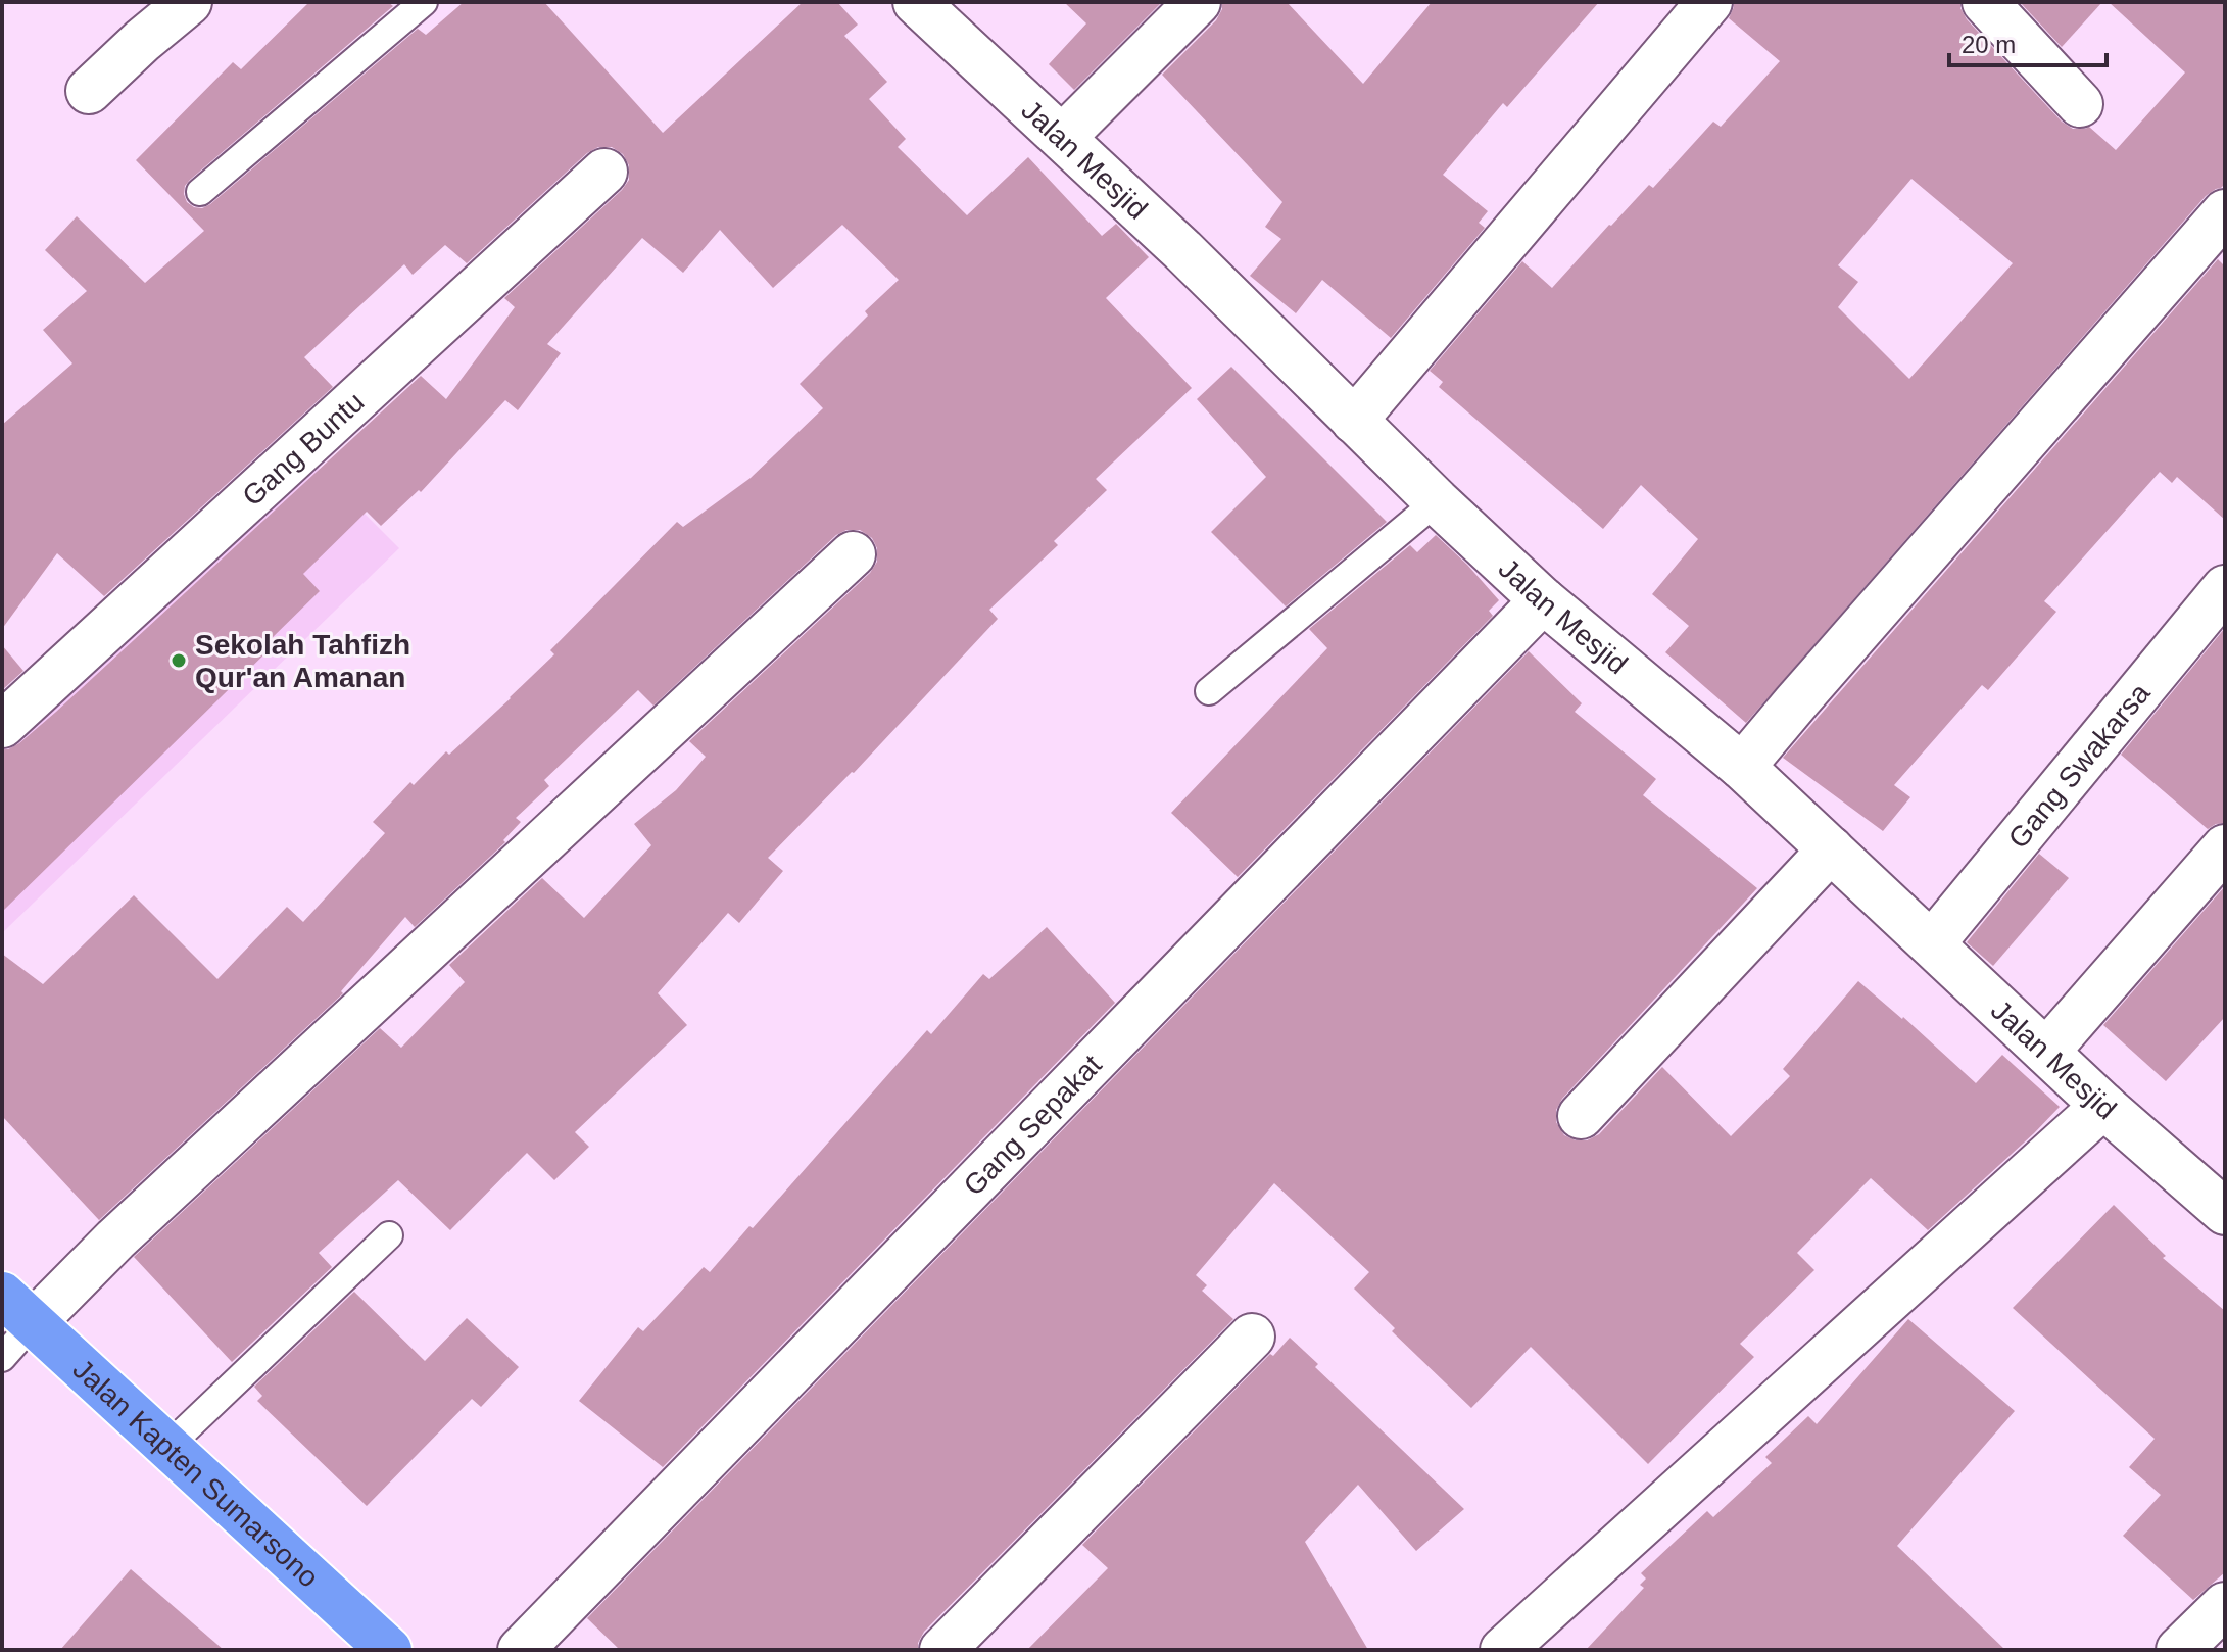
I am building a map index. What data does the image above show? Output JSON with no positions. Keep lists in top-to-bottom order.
{
  "streets": {
    "highway": ["Jalan Kapten Sumarsono"],
    "street": [
      "Jalan Mesjid",
      "Gang Buntu",
      "Gang Swakarsa",
      "Gang Sepakat"
    ]
  },
  "crossings": [
    ["Jalan Mesjid", "Gang Swakarsa"],
    ["Jalan Mesjid", "Gang Sepakat"]
  ],
  "places": ["Sekolah Tahfizh Qur'an Amanan"],
  "scale_bar": "20 m"
}
